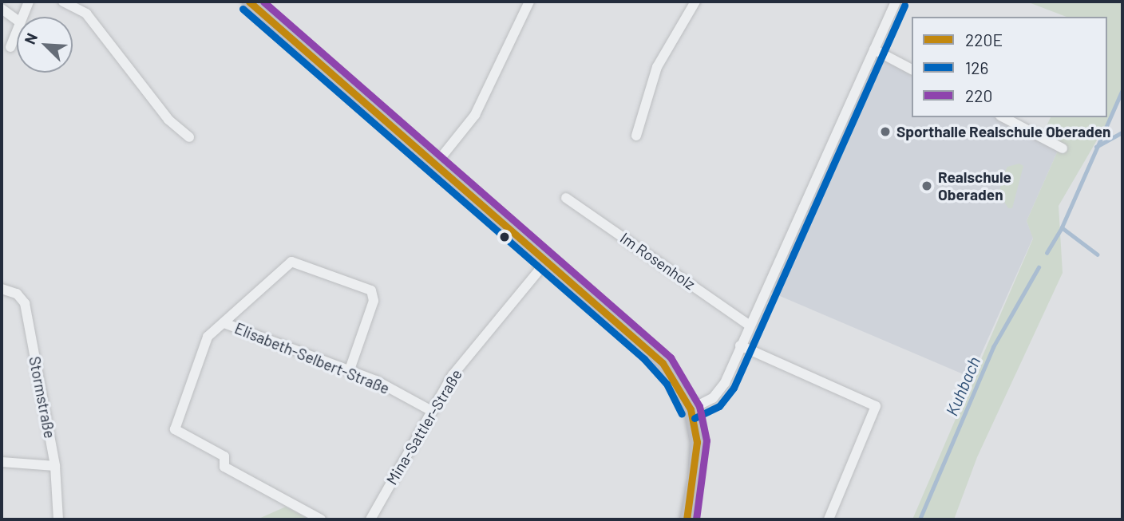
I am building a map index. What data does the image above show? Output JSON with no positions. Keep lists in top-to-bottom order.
{
  "streets": {
    "street": [
      "Im Rosenholz",
      "Elisabeth-Selbert-Straße",
      "Stormstraße",
      "Mina-Sattler-Straße"
    ]
  },
  "crossings": [
    ["Elisabeth-Selbert-Straße", "Mina-Sattler-Straße"]
  ],
  "water": ["Kuhbach"],
  "places": ["Sporthalle Realschule Oberaden", "Realschule Oberaden"],
  "lines": ["transit line 220E", "transit line 220", "transit line 126"],
  "legend": ["220E", "126", "220"],
  "north": "top left"
}
